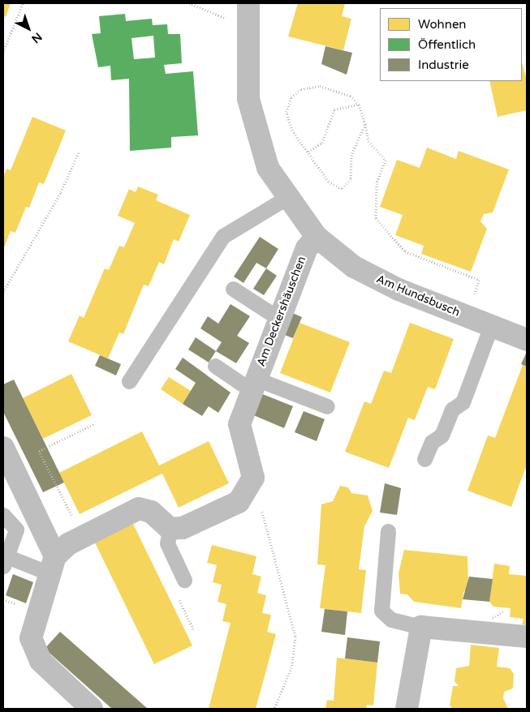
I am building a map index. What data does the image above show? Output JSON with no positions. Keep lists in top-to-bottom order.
{
  "streets": {
    "street": ["Am Hundsbusch", "Am Deckershäuschen"]
  },
  "crossings": [
    ["Am Hundsbusch", "Am Deckershäuschen"]
  ],
  "legend": ["Wohnen", "Öffentlich", "Industrie"],
  "north": "bottom right"
}
